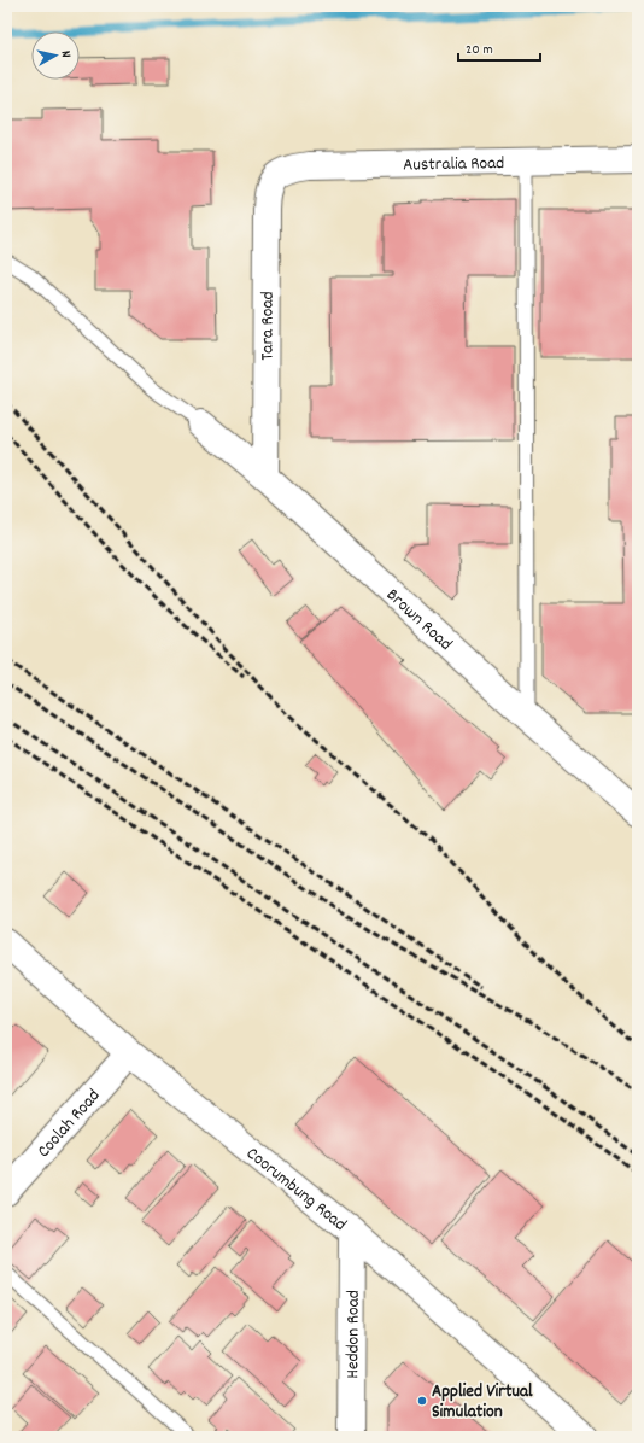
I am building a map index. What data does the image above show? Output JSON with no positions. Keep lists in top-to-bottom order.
{
  "streets": {
    "street": [
      "Australia Road",
      "Tara Road",
      "Brown Road",
      "Coolah Road",
      "Coorumbung Road",
      "Heddon Road"
    ]
  },
  "crossings": [
    ["Australia Road", "Tara Road"],
    ["Tara Road", "Brown Road"],
    ["Coolah Road", "Coorumbung Road"],
    ["Coorumbung Road", "Heddon Road"]
  ],
  "places": ["Applied Virtual Simulation"],
  "scale_bar": "20 m",
  "north": "right"
}
